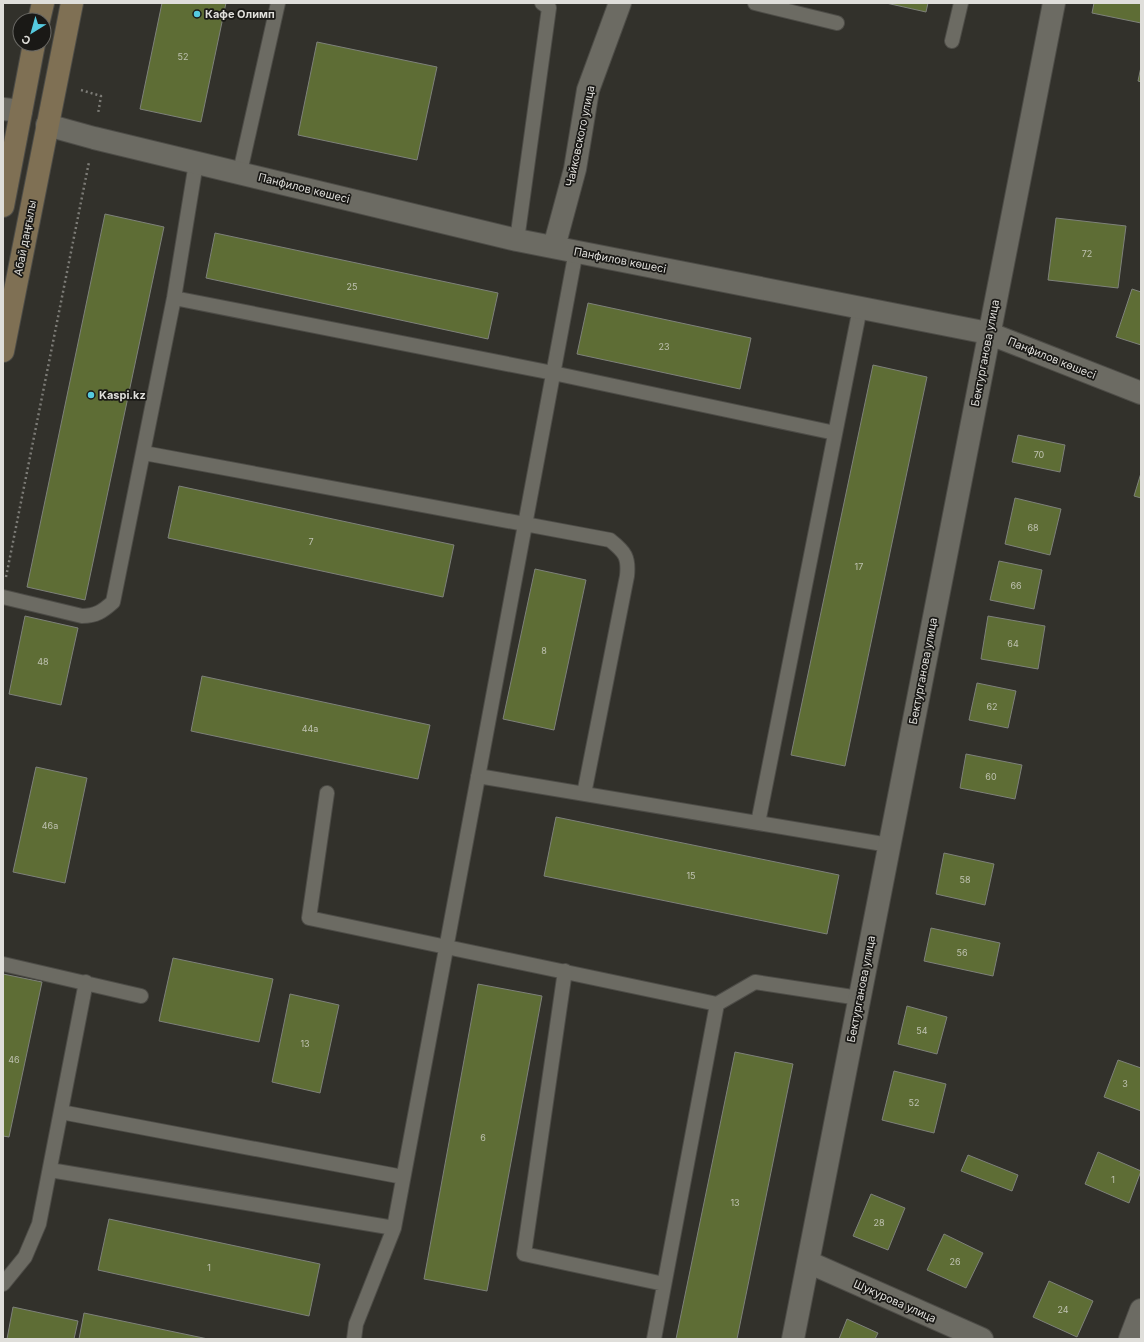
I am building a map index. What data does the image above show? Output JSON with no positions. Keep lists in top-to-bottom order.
{
  "streets": {
    "main road": ["Абай даңғылы"],
    "street": [
      "Чайковского улица",
      "Панфилов көшесі",
      "Бектурганова улица",
      "Шукурова улица"
    ]
  },
  "crossings": [
    ["Чайковского улица", "Панфилов көшесі"],
    ["Панфилов көшесі", "Абай даңғылы"],
    ["Панфилов көшесі", "Бектурганова улица"],
    ["Бектурганова улица", "Шукурова улица"]
  ],
  "places": ["Кафе Олимп", "Kaspi.kz"],
  "house_numbers": [
    "52",
    "72",
    "25",
    "23",
    "70",
    "68",
    "7",
    "17",
    "66",
    "64",
    "8",
    "48",
    "62",
    "44а",
    "60",
    "46а",
    "15",
    "58",
    "56",
    "54",
    "13",
    "46",
    "3",
    "52",
    "6",
    "1",
    "13",
    "28",
    "26",
    "1",
    "24"
  ],
  "north": "bottom left"
}
